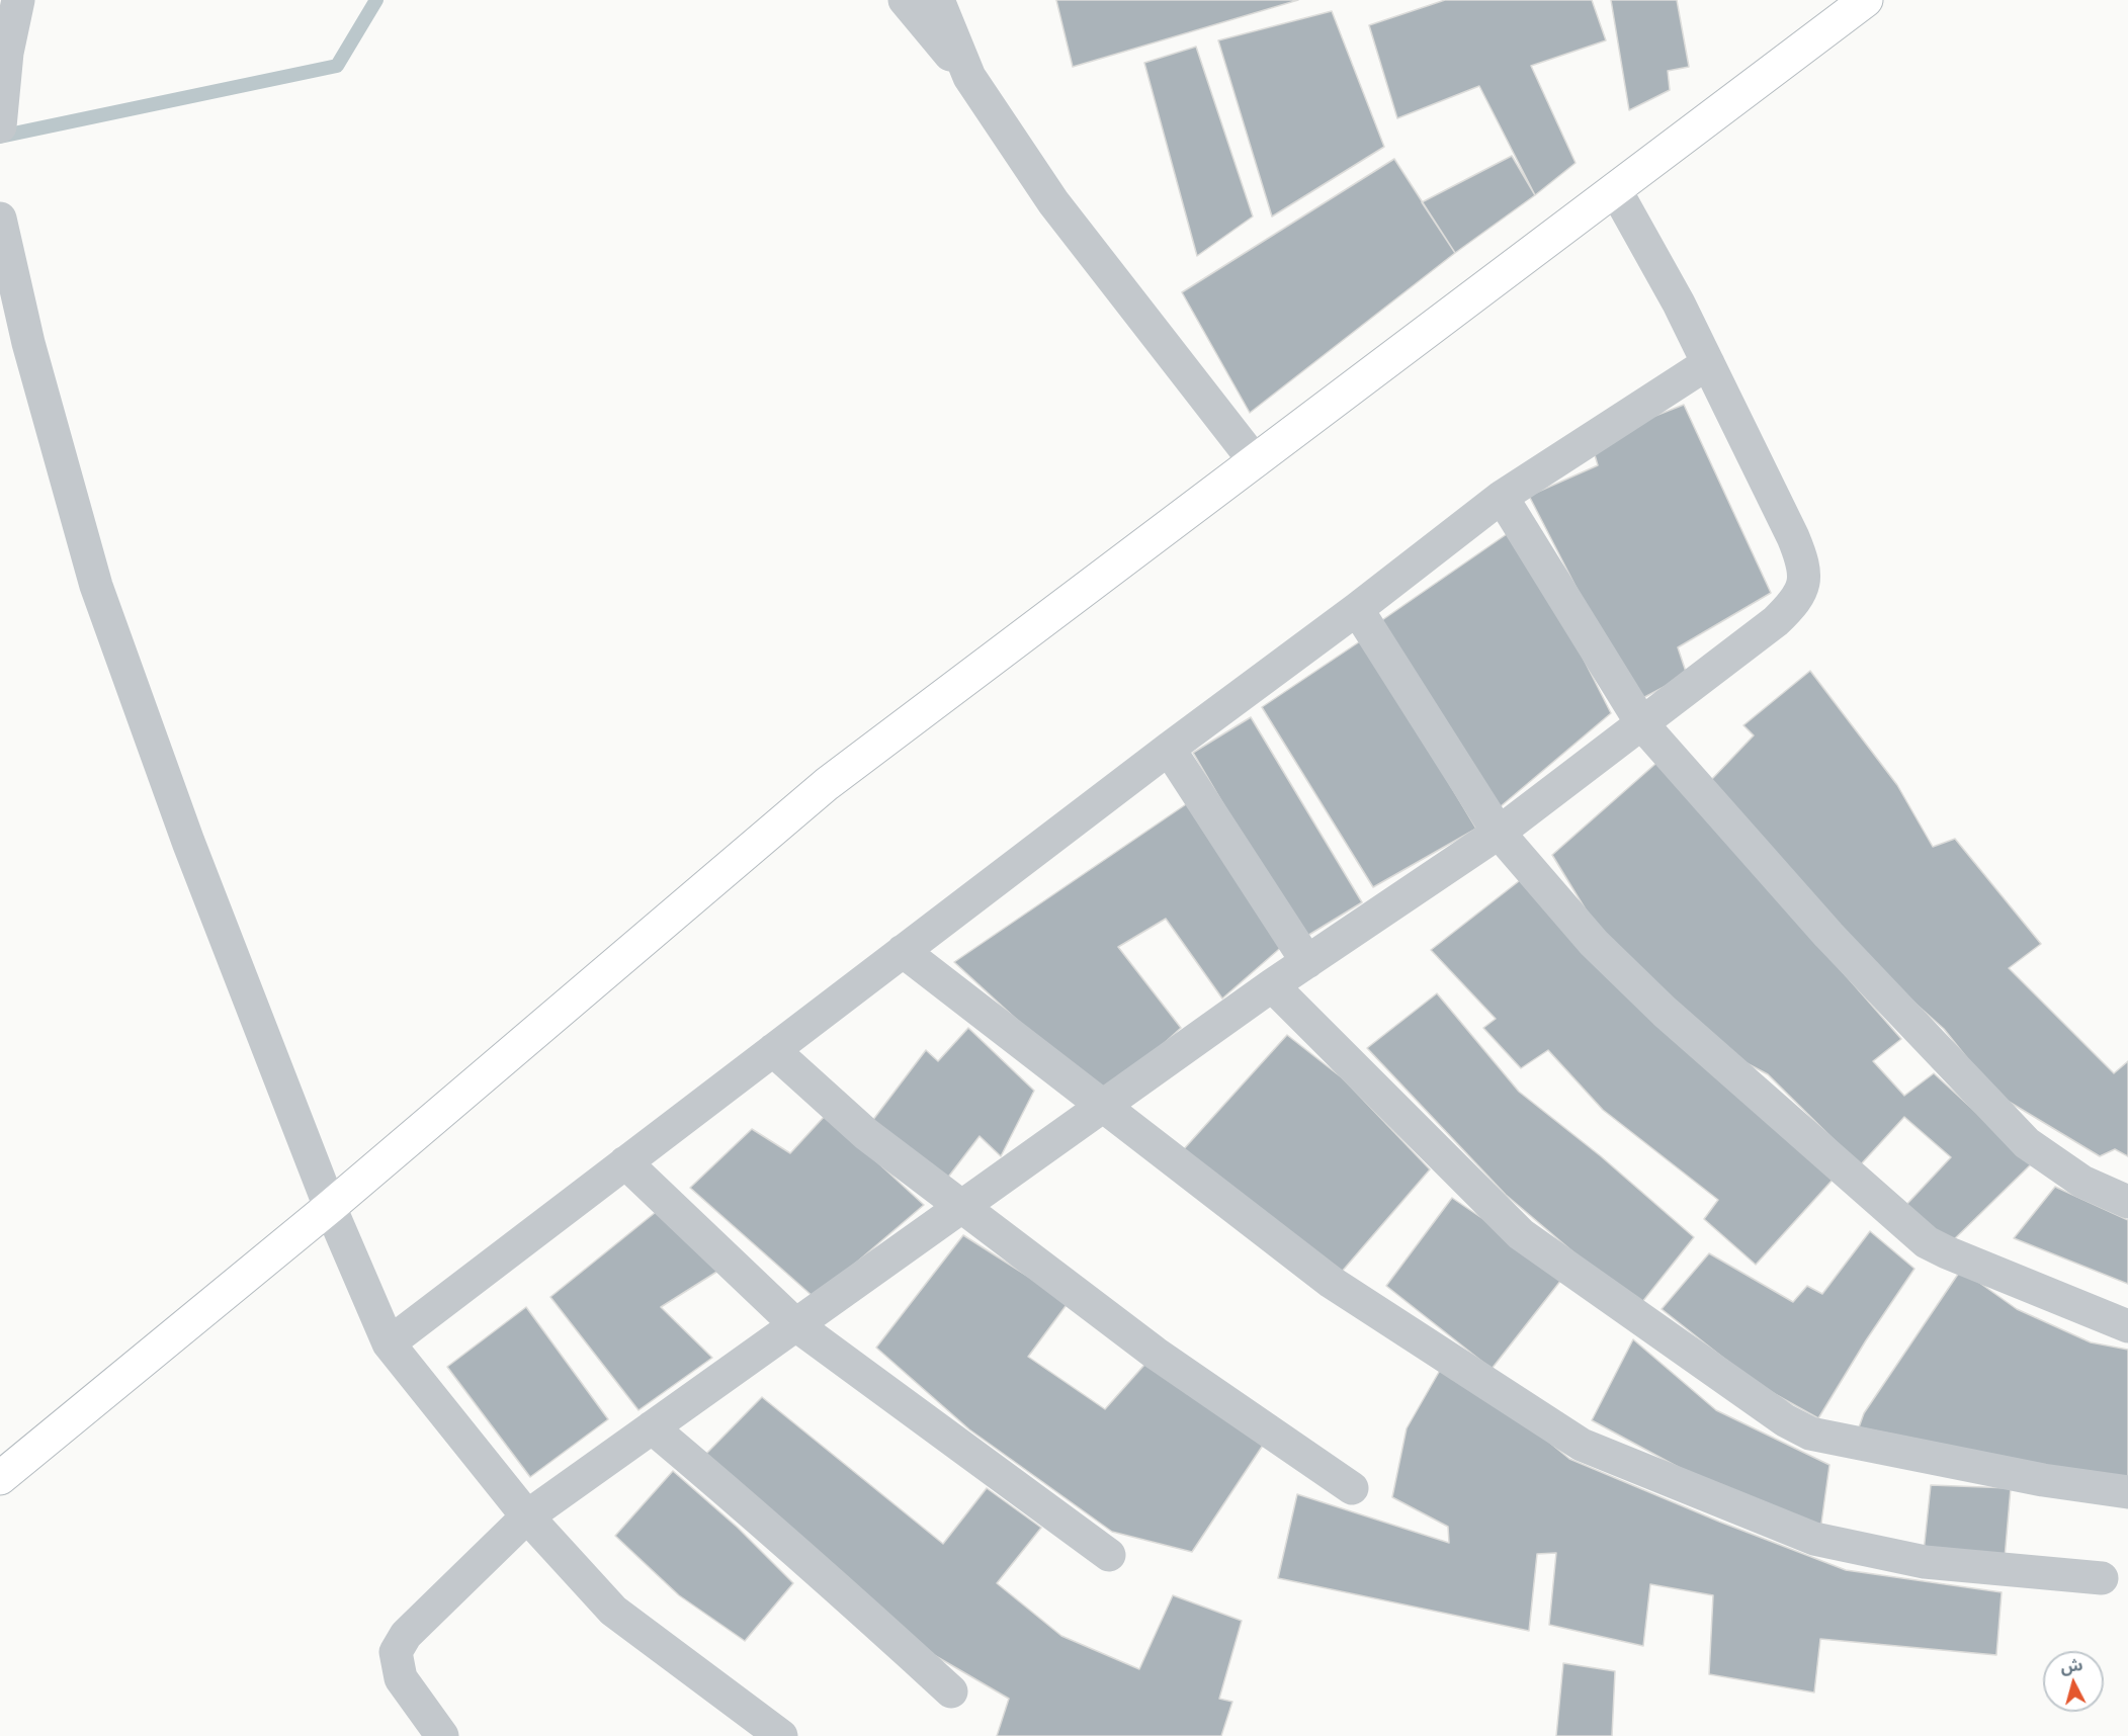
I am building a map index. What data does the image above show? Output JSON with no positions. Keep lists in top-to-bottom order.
{
  "north": "top"
}
